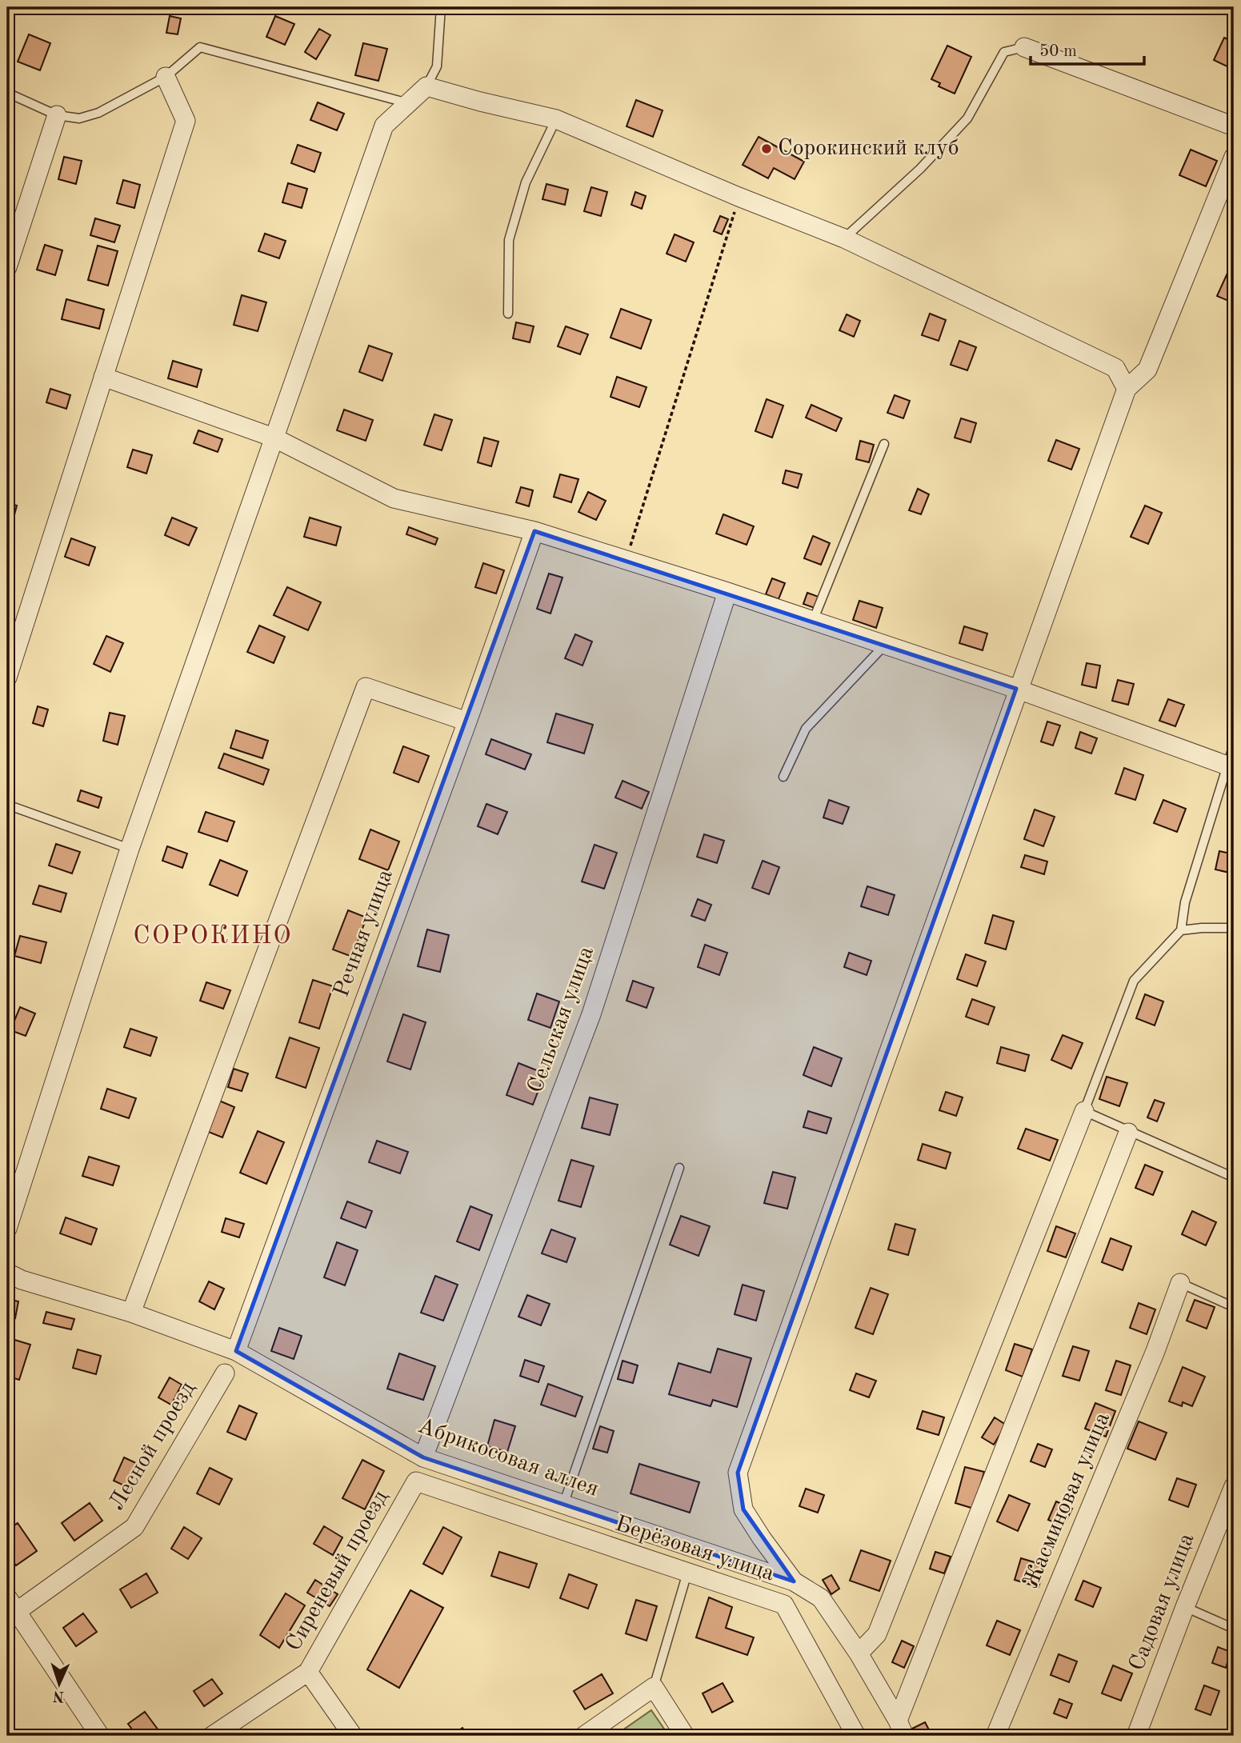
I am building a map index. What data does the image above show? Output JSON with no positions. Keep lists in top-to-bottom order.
{
  "streets": {
    "street": [
      "Речная улица",
      "Сельская улица",
      "Лесной проезд",
      "Абрикосовая аллея",
      "Жасминовая улица",
      "Берёзовая улица",
      "Сиреневый проезд",
      "Садовая улица"
    ]
  },
  "crossings": [
    ["Речная улица", "Абрикосовая аллея"],
    ["Сельская улица", "Абрикосовая аллея"],
    ["Берёзовая улица", "Сиреневый проезд"]
  ],
  "districts": ["СОРОКИНО"],
  "places": ["Сорокинский клуб"],
  "scale_bar": "50 m",
  "north": "bottom"
}
